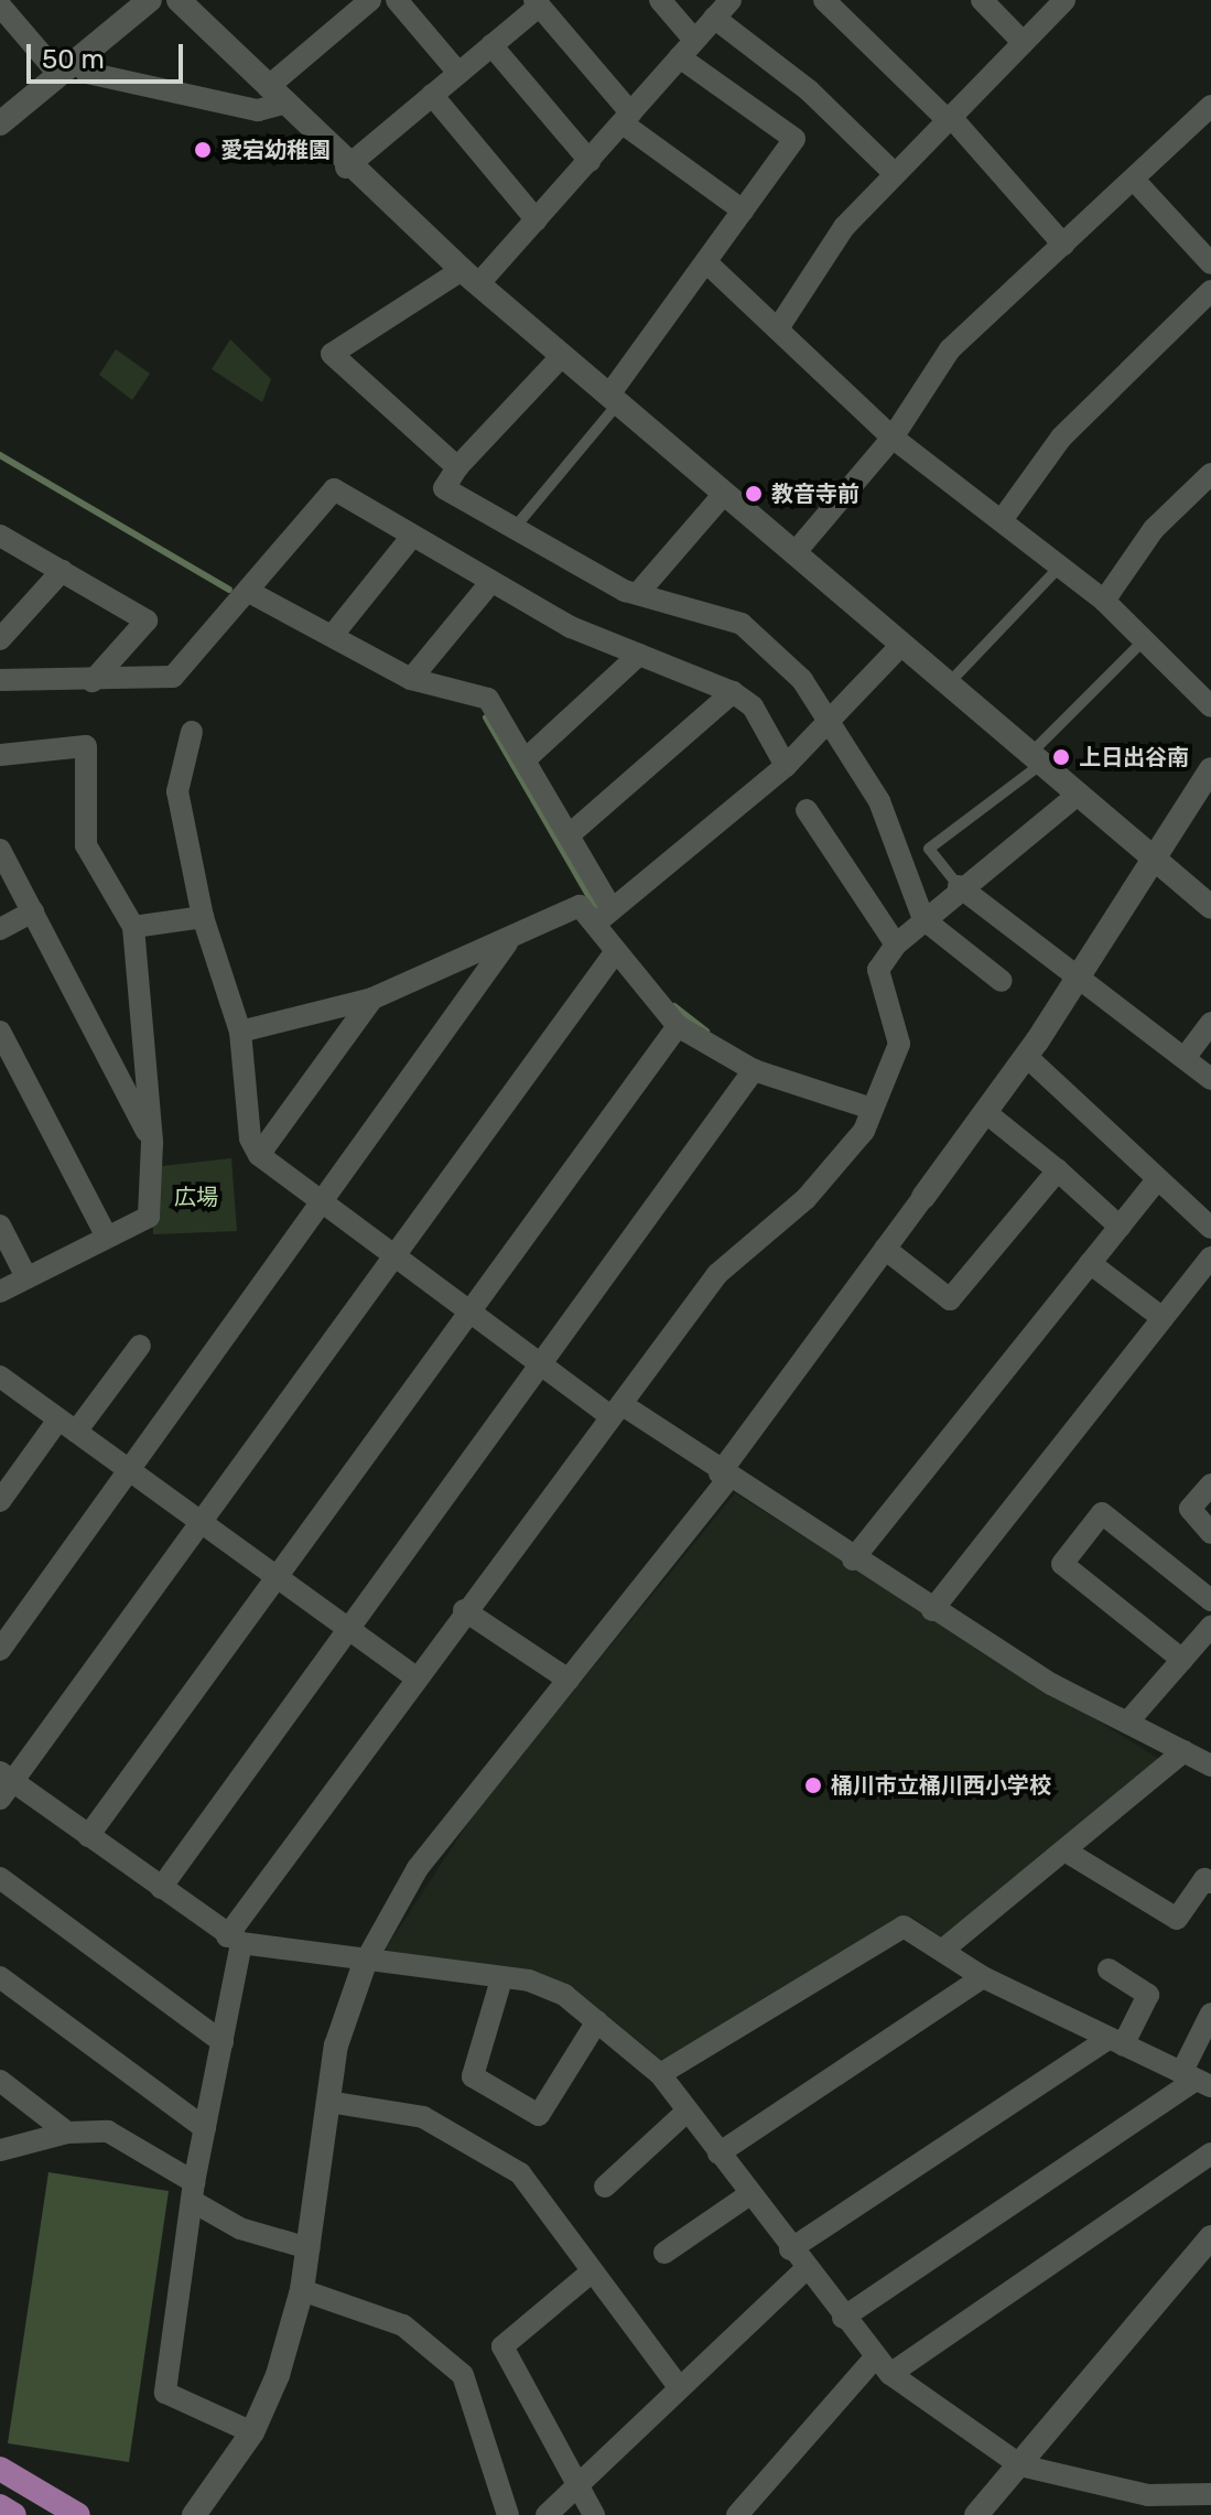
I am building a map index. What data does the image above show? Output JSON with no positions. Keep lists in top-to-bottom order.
{
  "parks": ["広場"],
  "places": [
    "愛宕幼稚園",
    "教音寺前",
    "上日出谷南",
    "桶川市立桶川西小学校"
  ],
  "scale_bar": "50 m"
}
